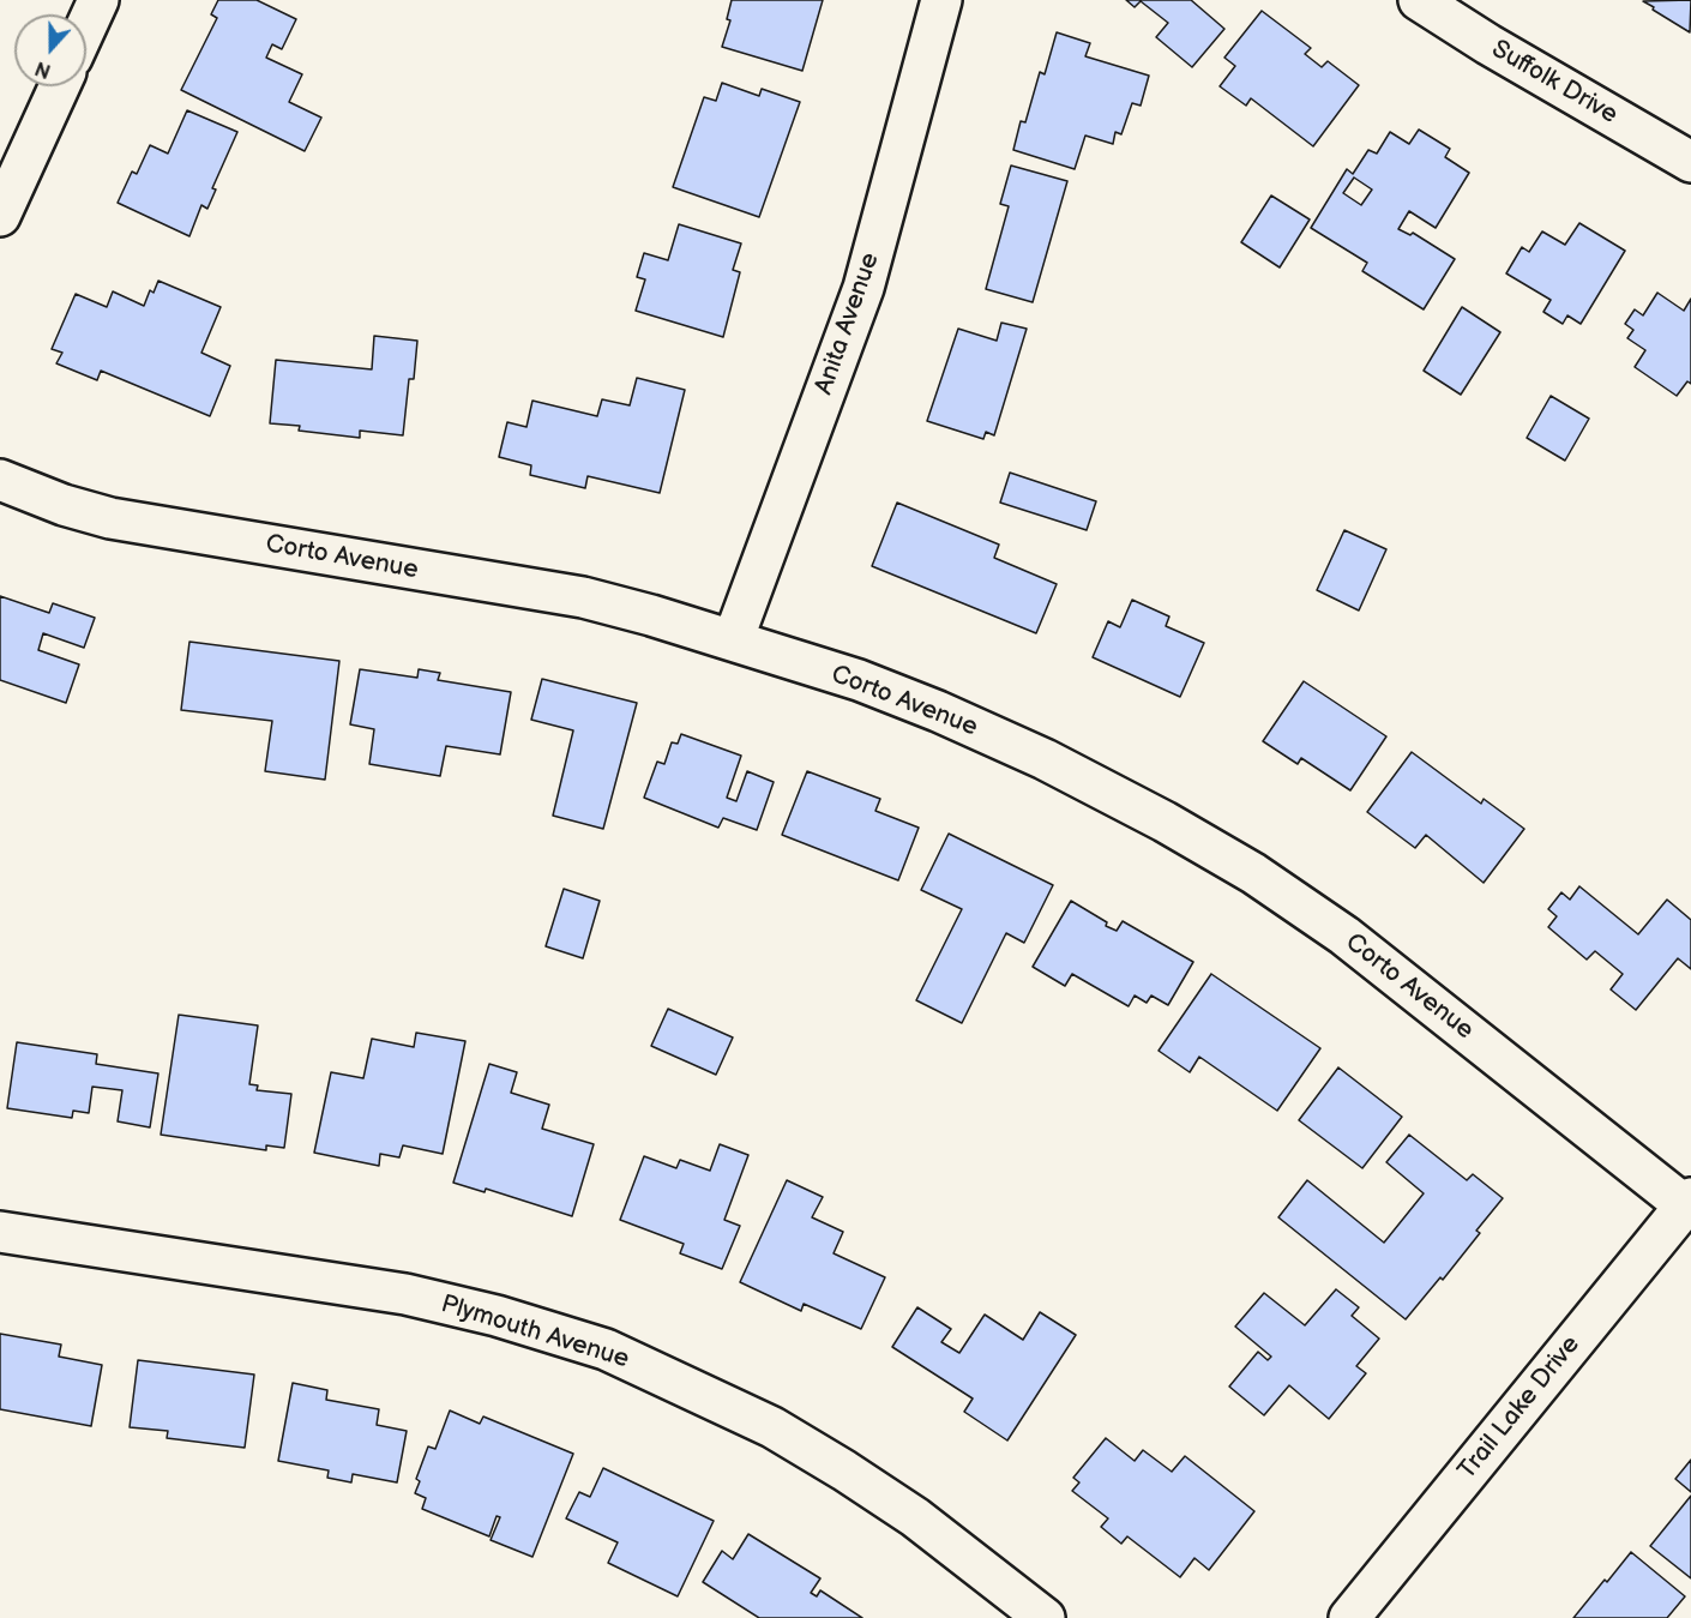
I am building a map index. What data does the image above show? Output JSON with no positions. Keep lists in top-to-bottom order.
{
  "streets": {
    "street": [
      "Suffolk Drive",
      "Anita Avenue",
      "Corto Avenue",
      "Plymouth Avenue",
      "Trail Lake Drive"
    ]
  },
  "crossings": [
    ["Anita Avenue", "Corto Avenue"],
    ["Corto Avenue", "Trail Lake Drive"]
  ],
  "north": "bottom"
}
